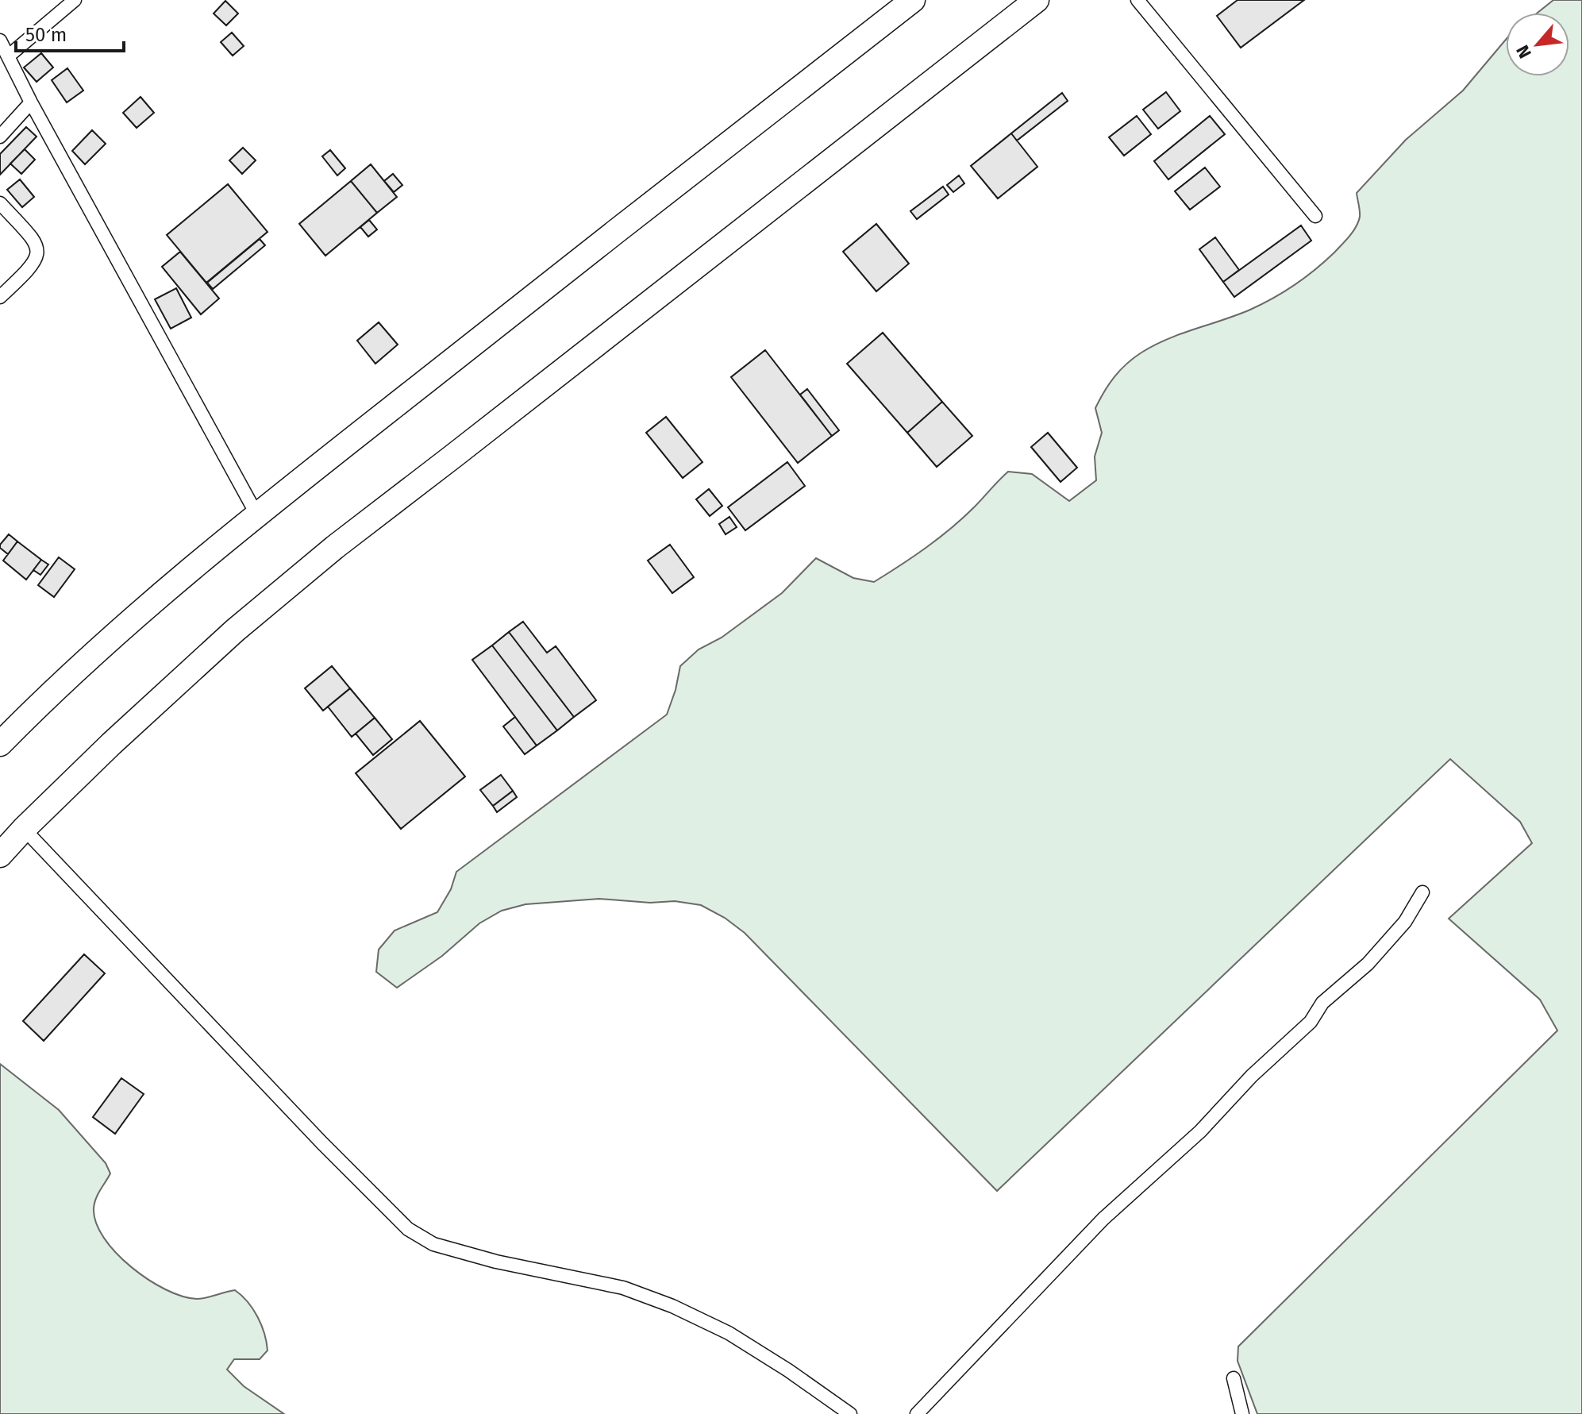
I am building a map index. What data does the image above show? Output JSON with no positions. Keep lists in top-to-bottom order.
{
  "scale_bar": "50 m",
  "north": "bottom left"
}
